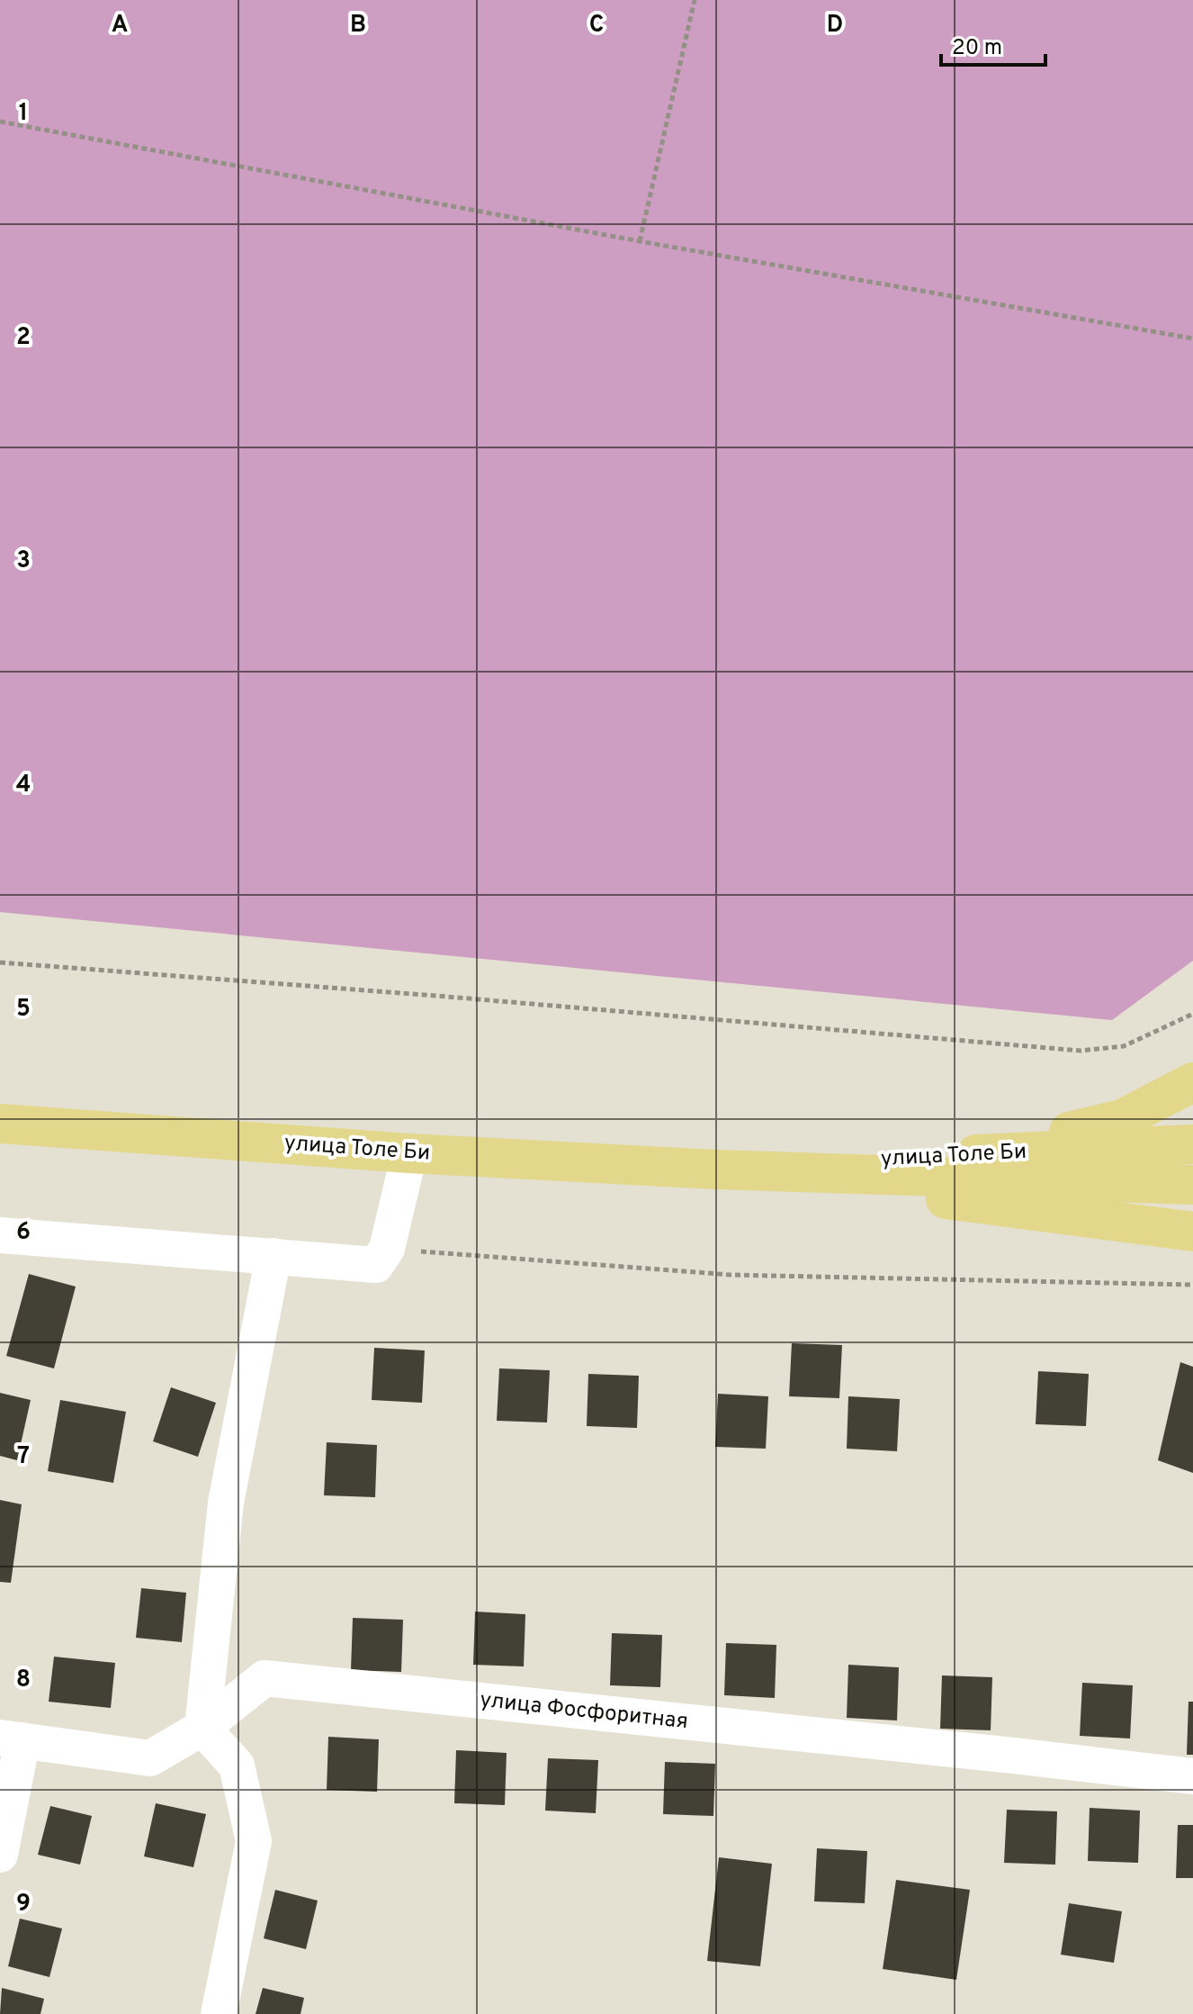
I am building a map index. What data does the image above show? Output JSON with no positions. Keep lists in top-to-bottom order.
{
  "streets": {
    "main road": ["улица Толе Би"],
    "street": ["улица Фосфоритная"]
  },
  "scale_bar": "20 m",
  "grid": {
    "columns": [
      "A",
      "B",
      "C",
      "D"
    ],
    "rows": [
      "1",
      "2",
      "3",
      "4",
      "5",
      "6",
      "7",
      "8",
      "9"
    ]
  }
}
